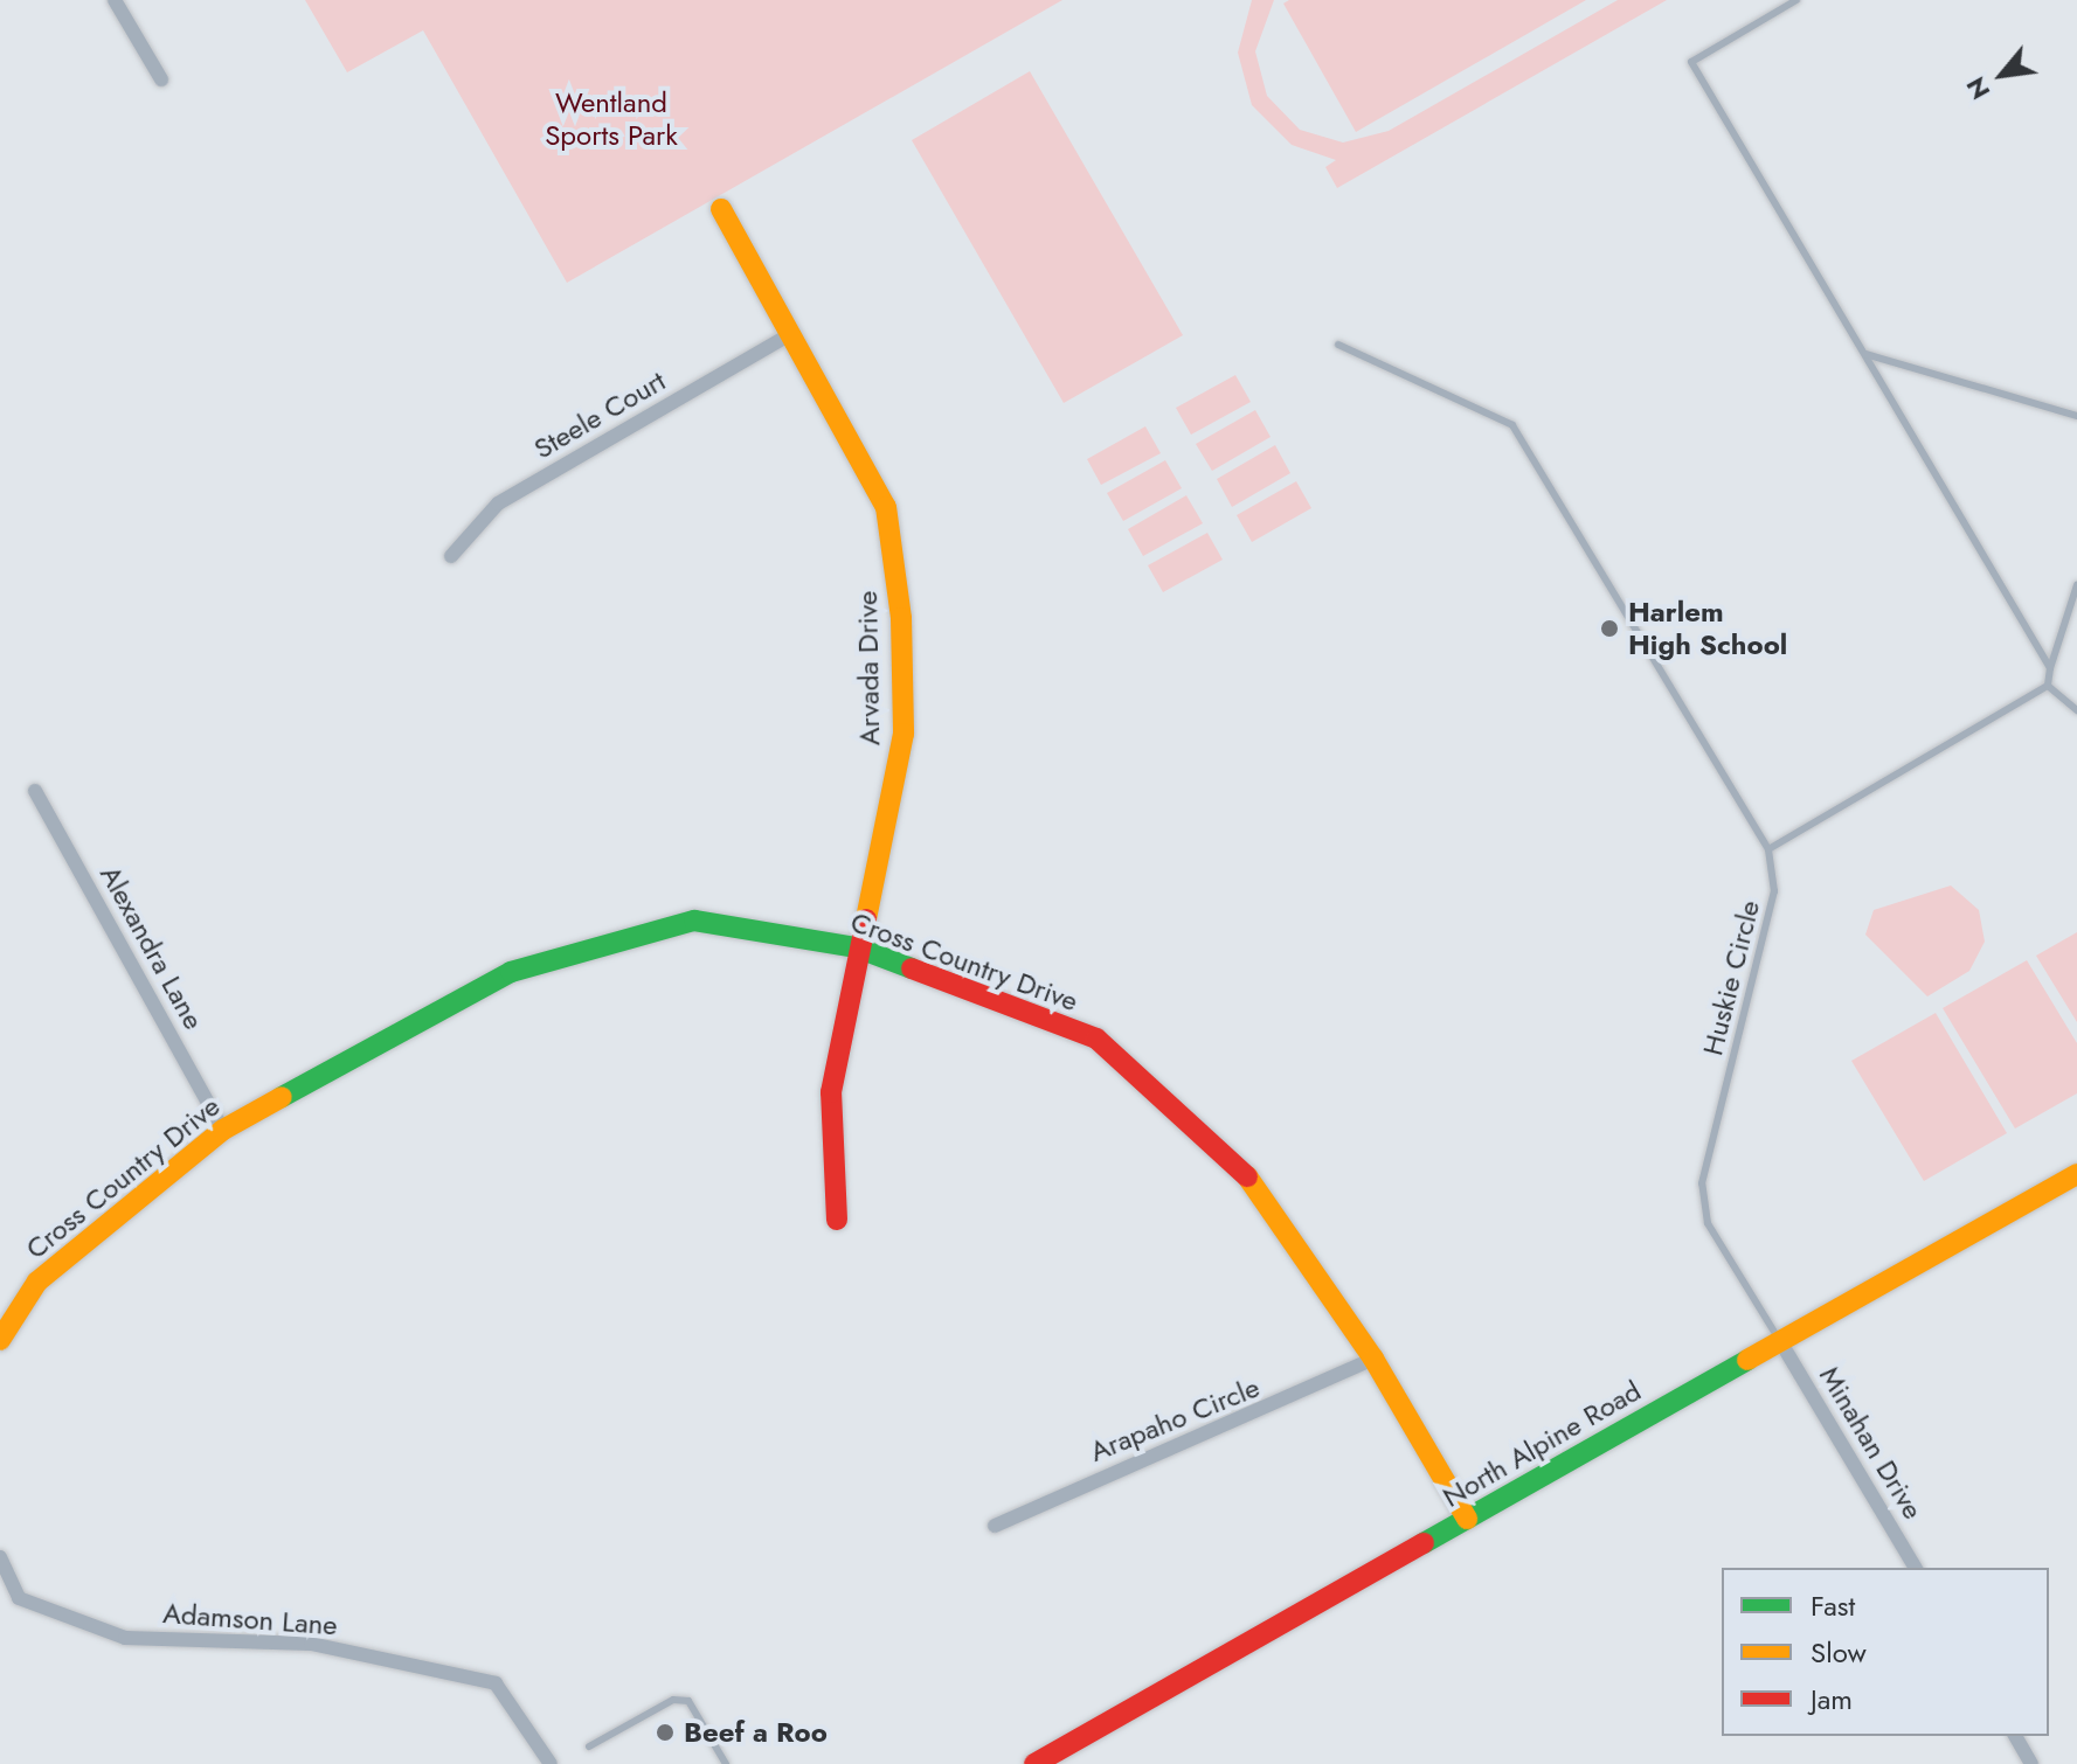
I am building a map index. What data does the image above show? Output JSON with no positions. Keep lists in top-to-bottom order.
{
  "streets": {
    "street": [
      "Steele Court",
      "Arvada Drive",
      "Alexandra Lane",
      "Cross Country Drive",
      "Arapaho Circle",
      "Minahan Drive",
      "North Alpine Road",
      "Adamson Lane"
    ],
    "lane": ["Huskie Circle"]
  },
  "crossings": [
    ["Steele Court", "Arvada Drive"],
    ["Arvada Drive", "Cross Country Drive"],
    ["Alexandra Lane", "Cross Country Drive"],
    ["Cross Country Drive", "Arapaho Circle"],
    ["Cross Country Drive", "North Alpine Road"],
    ["Huskie Circle", "Minahan Drive"],
    ["Huskie Circle", "North Alpine Road"],
    ["Minahan Drive", "North Alpine Road"]
  ],
  "parks": ["Wentland Sports Park"],
  "places": ["Harlem High School", "Beef a Roo"],
  "legend": ["Fast", "Slow", "Jam"],
  "north": "bottom left"
}
